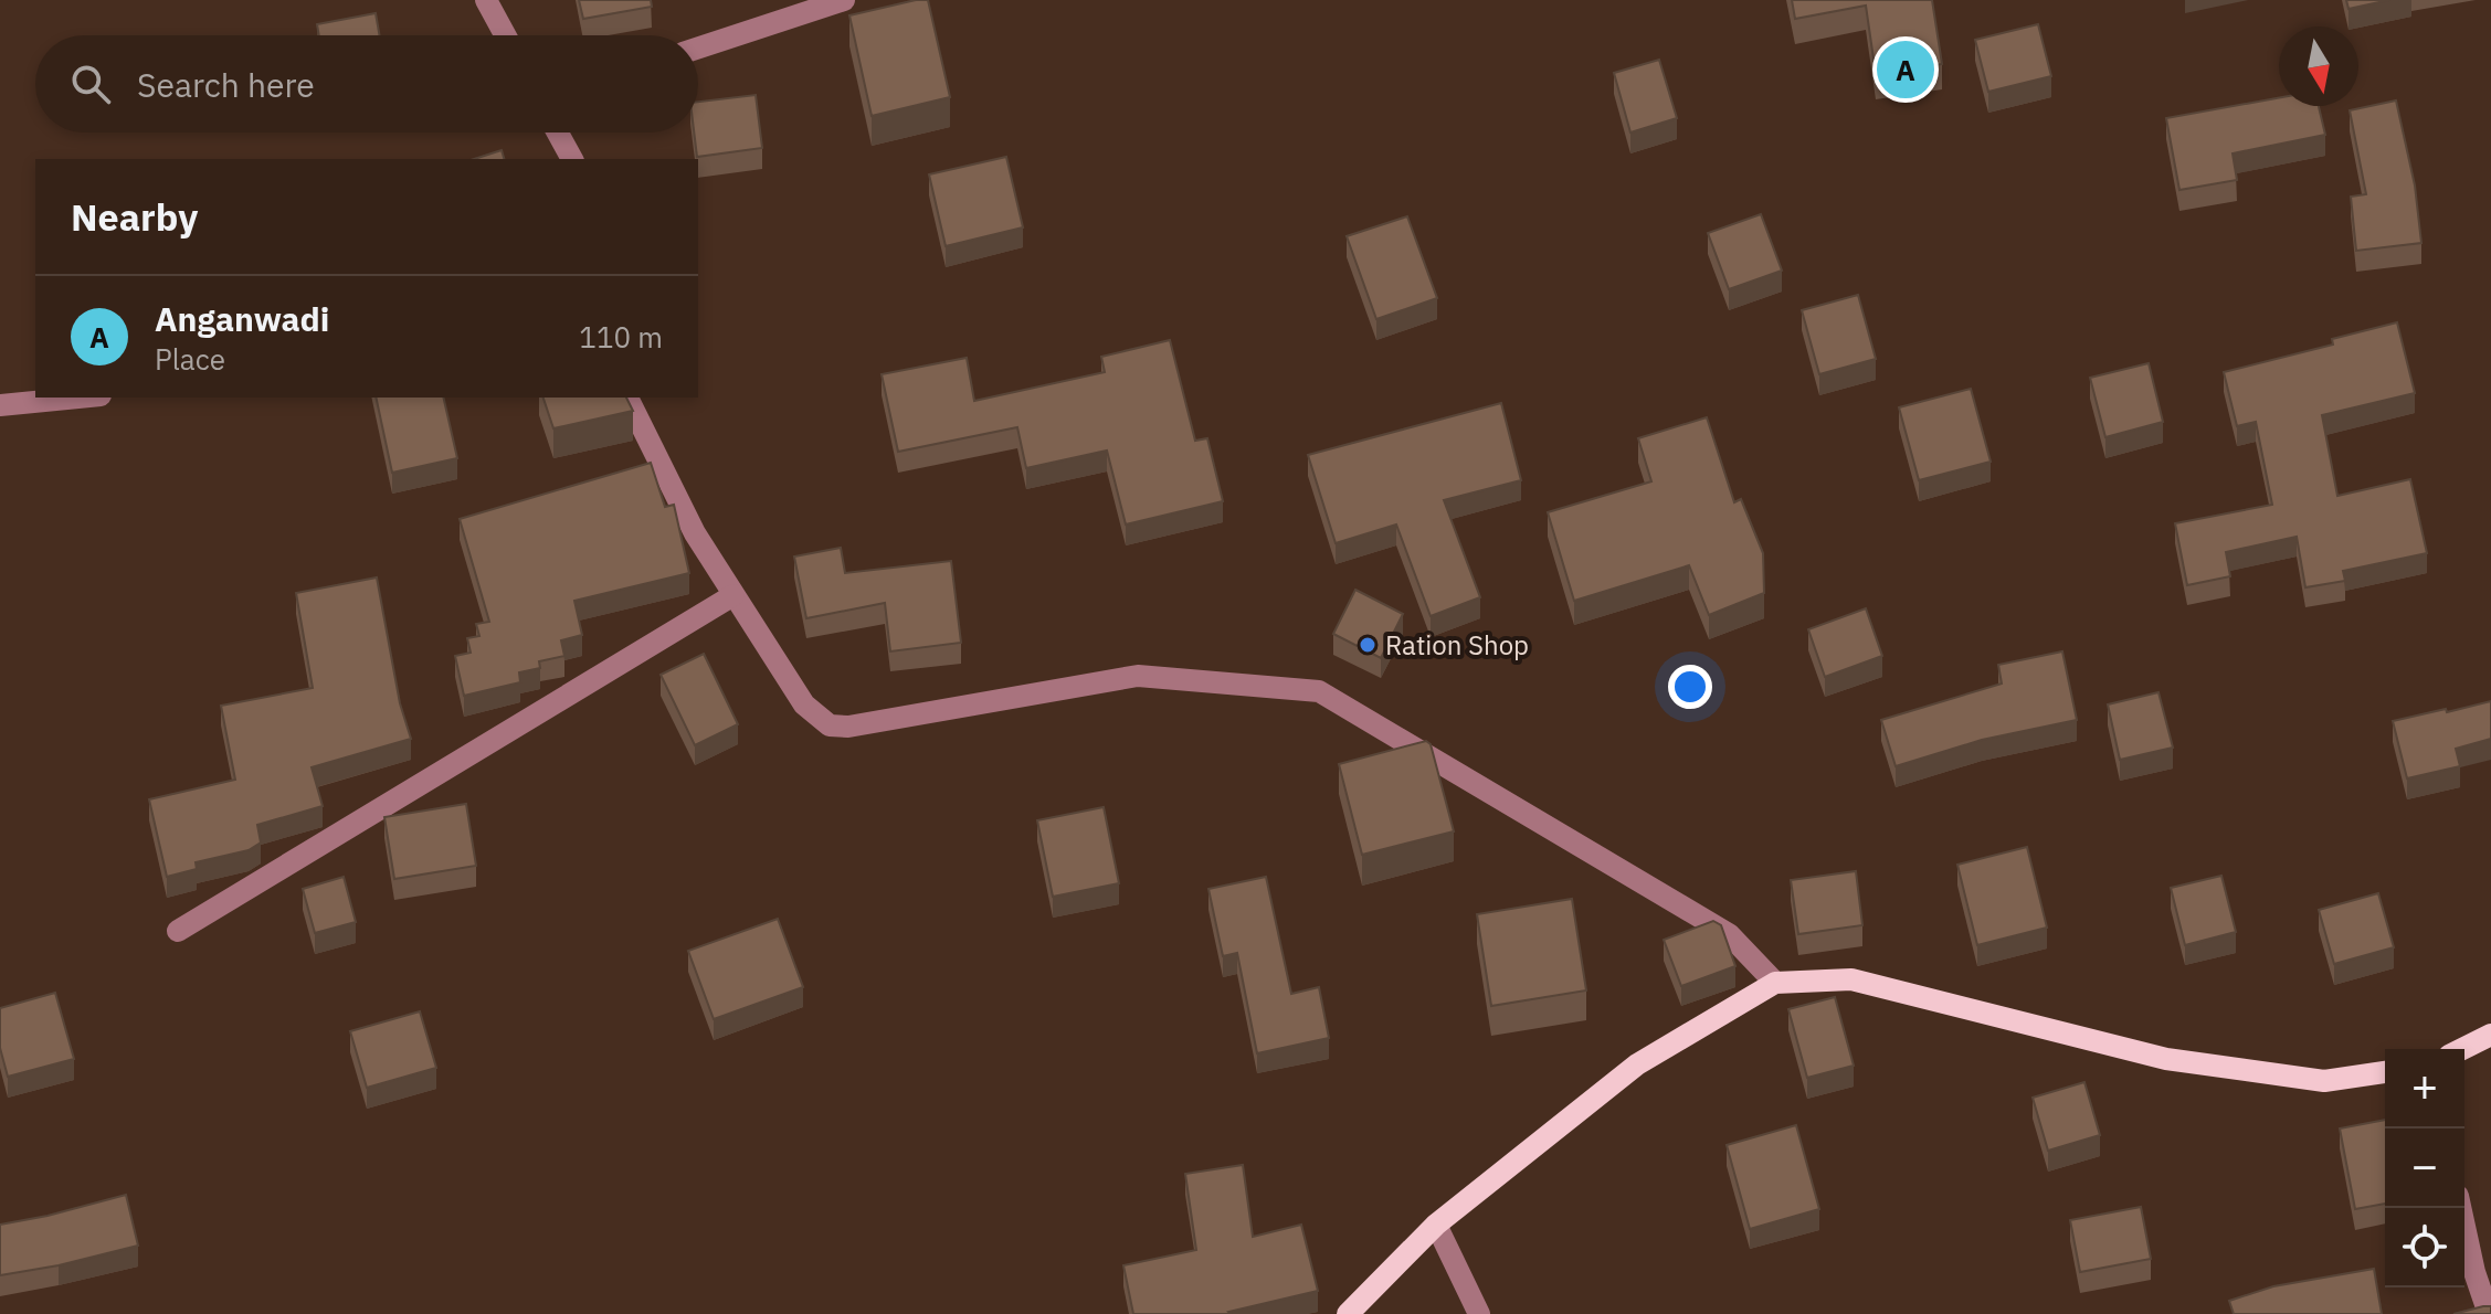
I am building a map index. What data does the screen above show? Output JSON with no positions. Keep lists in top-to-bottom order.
{
  "places": ["Ration Shop"],
  "north": "bottom",
  "page": {
    "search": "Search here",
    "pins": "A",
    "heading": "Nearby",
    "list": [
      {
        "mark": "A",
        "name": "Anganwadi",
        "note": "Place",
        "value": "110 m"
      }
    ],
    "map_buttons": ["+", "−"]
  }
}
